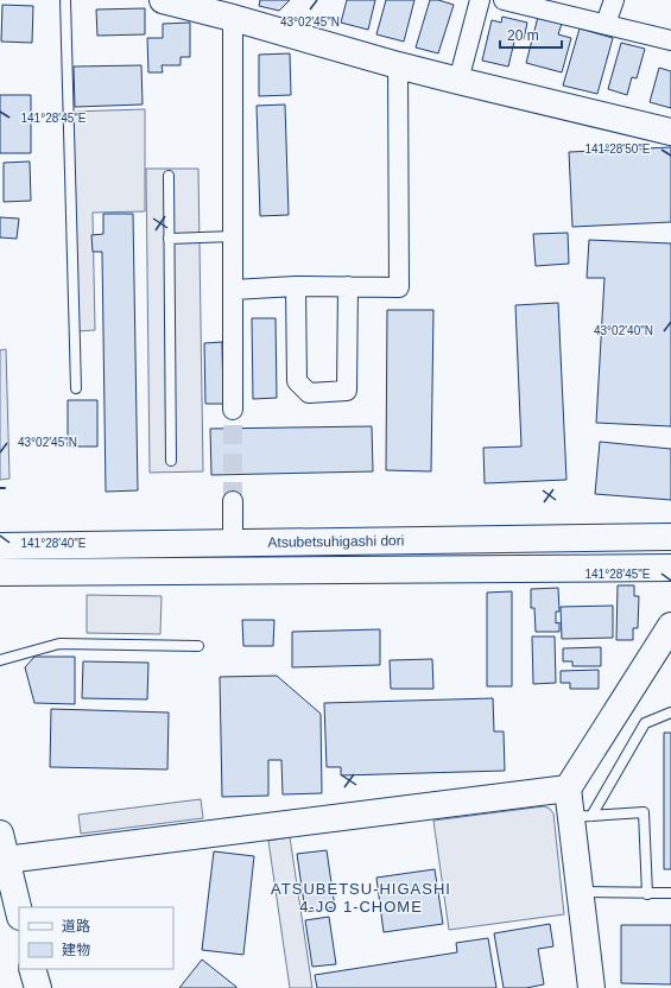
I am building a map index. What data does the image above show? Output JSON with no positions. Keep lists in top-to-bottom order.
{
  "streets": {
    "main road": ["Atsubetsuhigashi dori"]
  },
  "districts": ["ATSUBETSU-HIGASHI 4-JO 1-CHOME"],
  "legend": ["道路", "建物"],
  "scale_bar": "20 m",
  "coordinates": [
    "43°02'45\"N",
    "141°28'45\"E",
    "141°28'50\"E",
    "43°02'40\"N",
    "141°28'40\"E"
  ]
}
